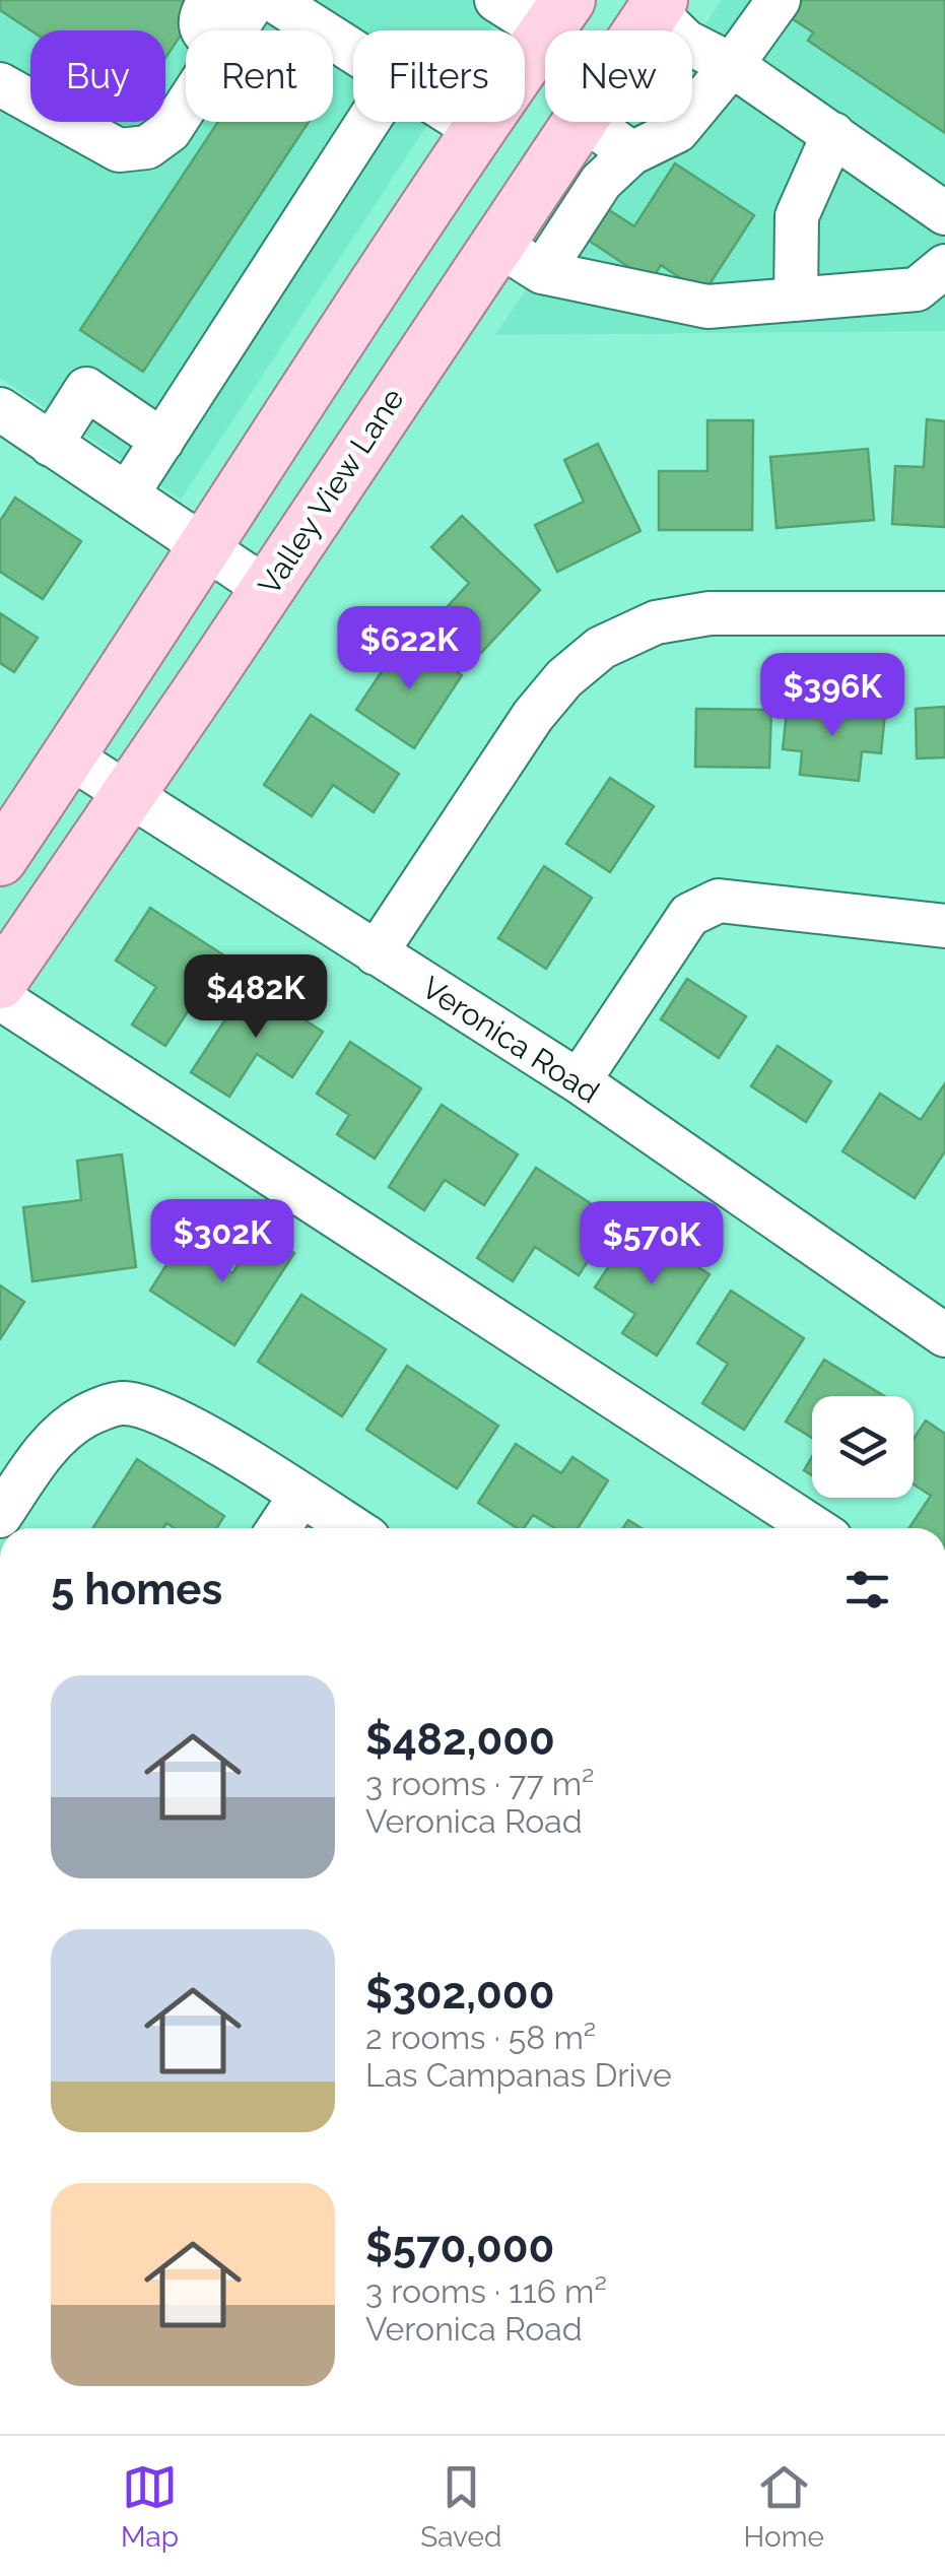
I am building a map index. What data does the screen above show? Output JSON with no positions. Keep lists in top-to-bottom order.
{
  "streets": {
    "main road": ["Valley View Lane"],
    "street": ["Veronica Road"]
  },
  "crossings": [
    ["Valley View Lane", "Veronica Road"]
  ],
  "page": {
    "chip": [
      "Buy",
      "Rent",
      "Filters",
      "New"
    ],
    "price": [
      "$622K",
      "$396K",
      "$482K",
      "$302K",
      "$570K"
    ],
    "heading": "5 homes",
    "list": [
      {
        "name": "$482,000",
        "note": "3 rooms · 77 m² · Veronica Road"
      },
      {
        "name": "$302,000",
        "note": "2 rooms · 58 m² · Las Campanas Drive"
      },
      {
        "name": "$570,000",
        "note": "3 rooms · 116 m² · Veronica Road"
      }
    ],
    "tabs": ["Map", "Saved", "Home"]
  }
}
